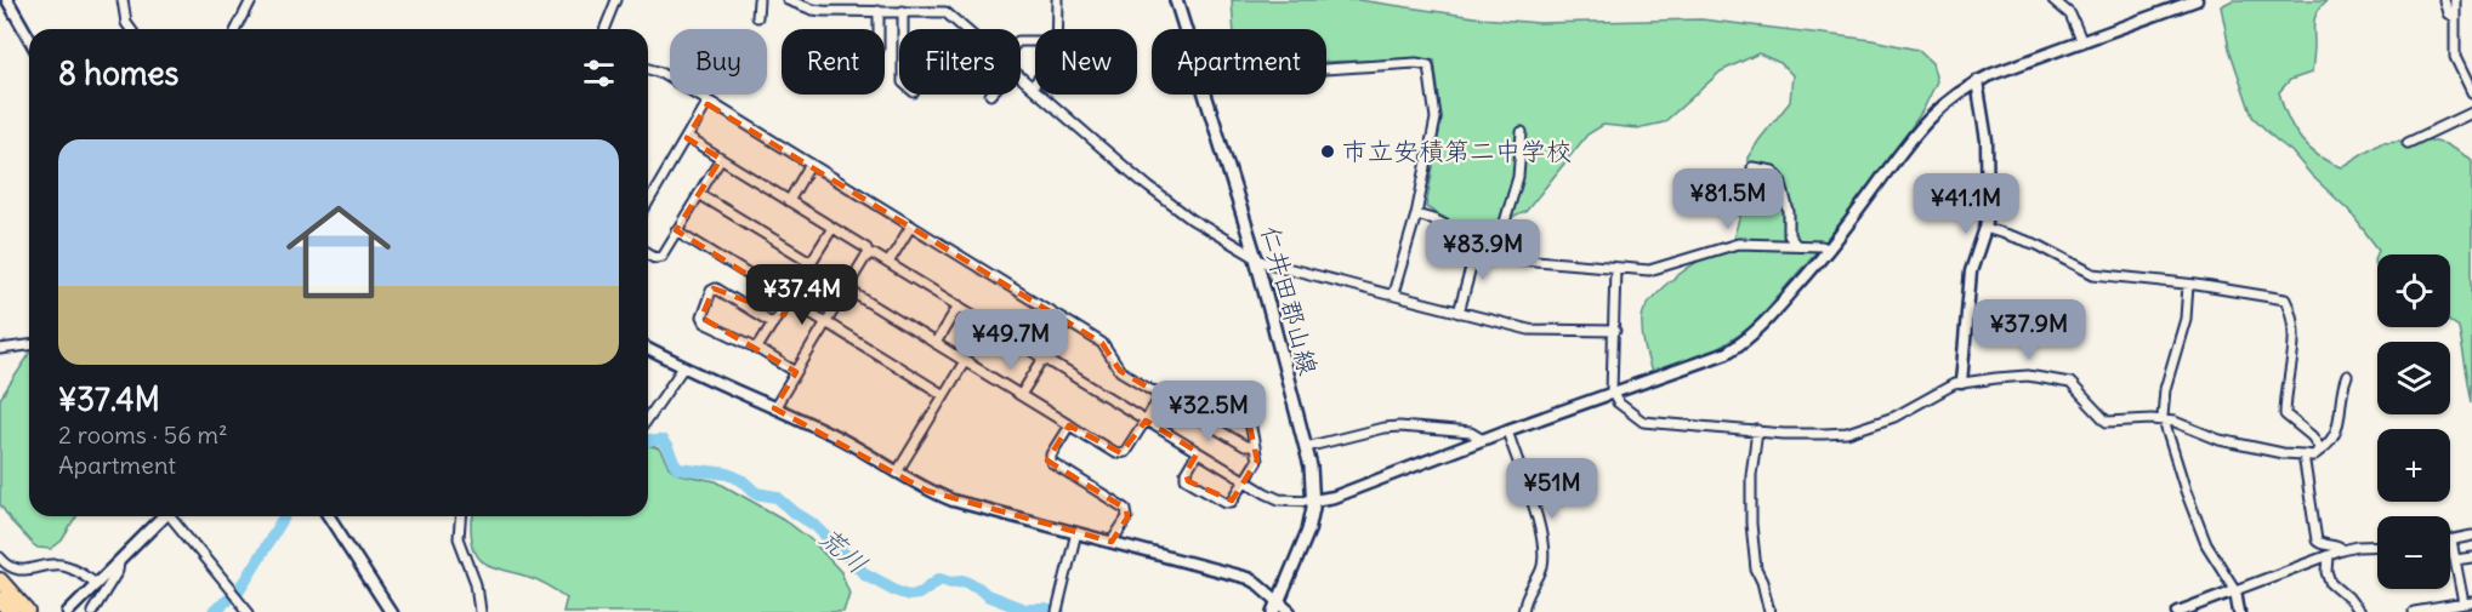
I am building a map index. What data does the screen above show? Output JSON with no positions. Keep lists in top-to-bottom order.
{
  "streets": {
    "main road": ["仁井田郡山線"]
  },
  "water": ["荒川"],
  "places": ["市立安積第二中学校"],
  "page": {
    "chip": [
      "Buy",
      "Rent",
      "Filters",
      "New",
      "Apartment"
    ],
    "heading": "8 homes",
    "list": [
      {
        "name": "¥37.4M",
        "note": "2 rooms · 56 m² · Apartment"
      }
    ],
    "price": [
      "¥81.5M",
      "¥41.1M",
      "¥83.9M",
      "¥37.4M",
      "¥37.9M",
      "¥49.7M",
      "¥32.5M",
      "¥51M"
    ],
    "map_buttons": ["+", "−"]
  }
}
